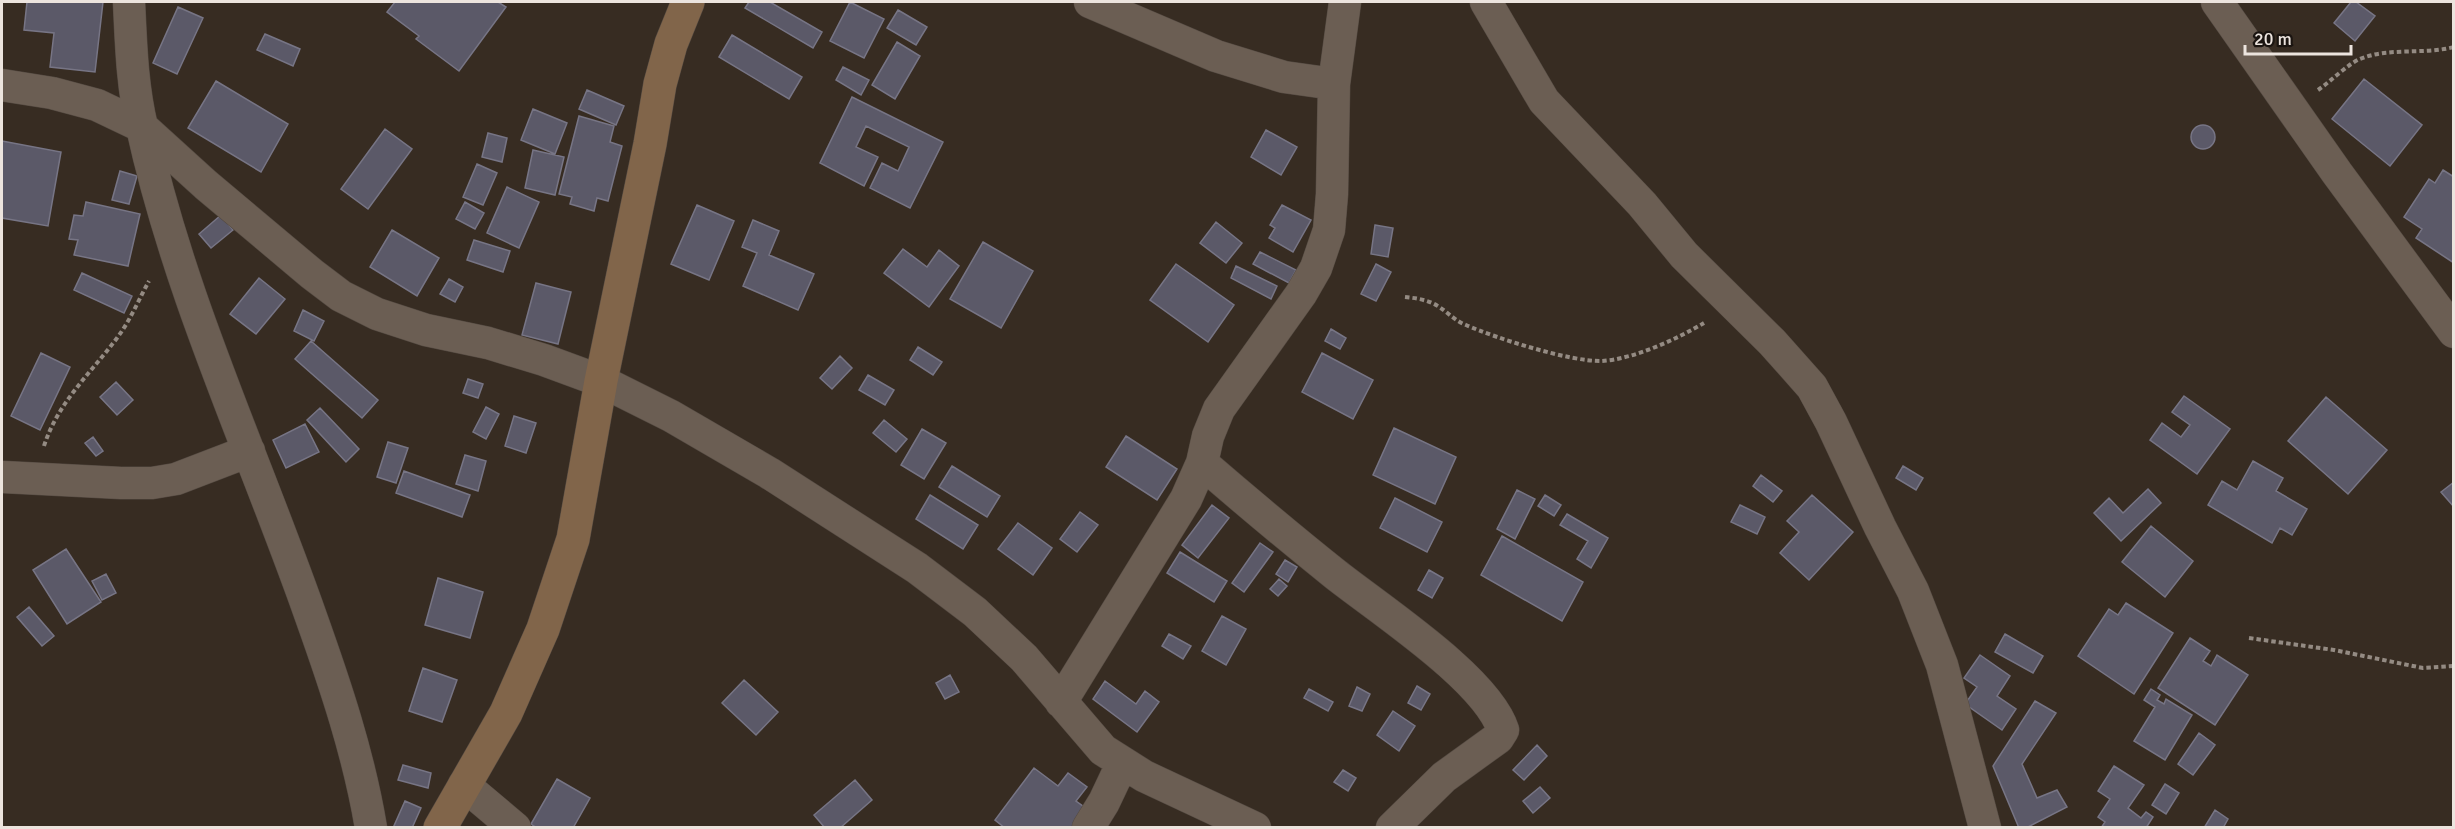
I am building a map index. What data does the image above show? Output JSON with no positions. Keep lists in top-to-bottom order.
{
  "scale_bar": "20 m"
}
